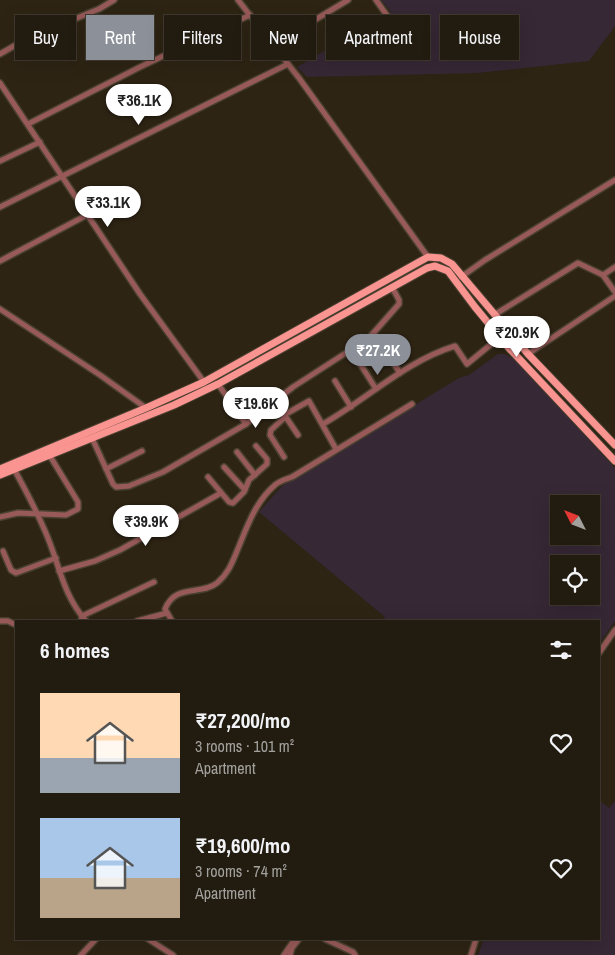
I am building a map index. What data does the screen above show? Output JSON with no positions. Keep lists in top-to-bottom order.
{
  "north": "top left",
  "page": {
    "chip": [
      "Buy",
      "Rent",
      "Filters",
      "New",
      "Apartment",
      "House"
    ],
    "price": [
      "₹36.1K",
      "₹33.1K",
      "₹20.9K",
      "₹27.2K",
      "₹19.6K",
      "₹39.9K"
    ],
    "heading": "6 homes",
    "list": [
      {
        "name": "₹27,200/mo",
        "note": "3 rooms · 101 m² · Apartment"
      },
      {
        "name": "₹19,600/mo",
        "note": "3 rooms · 74 m² · Apartment"
      }
    ]
  }
}
